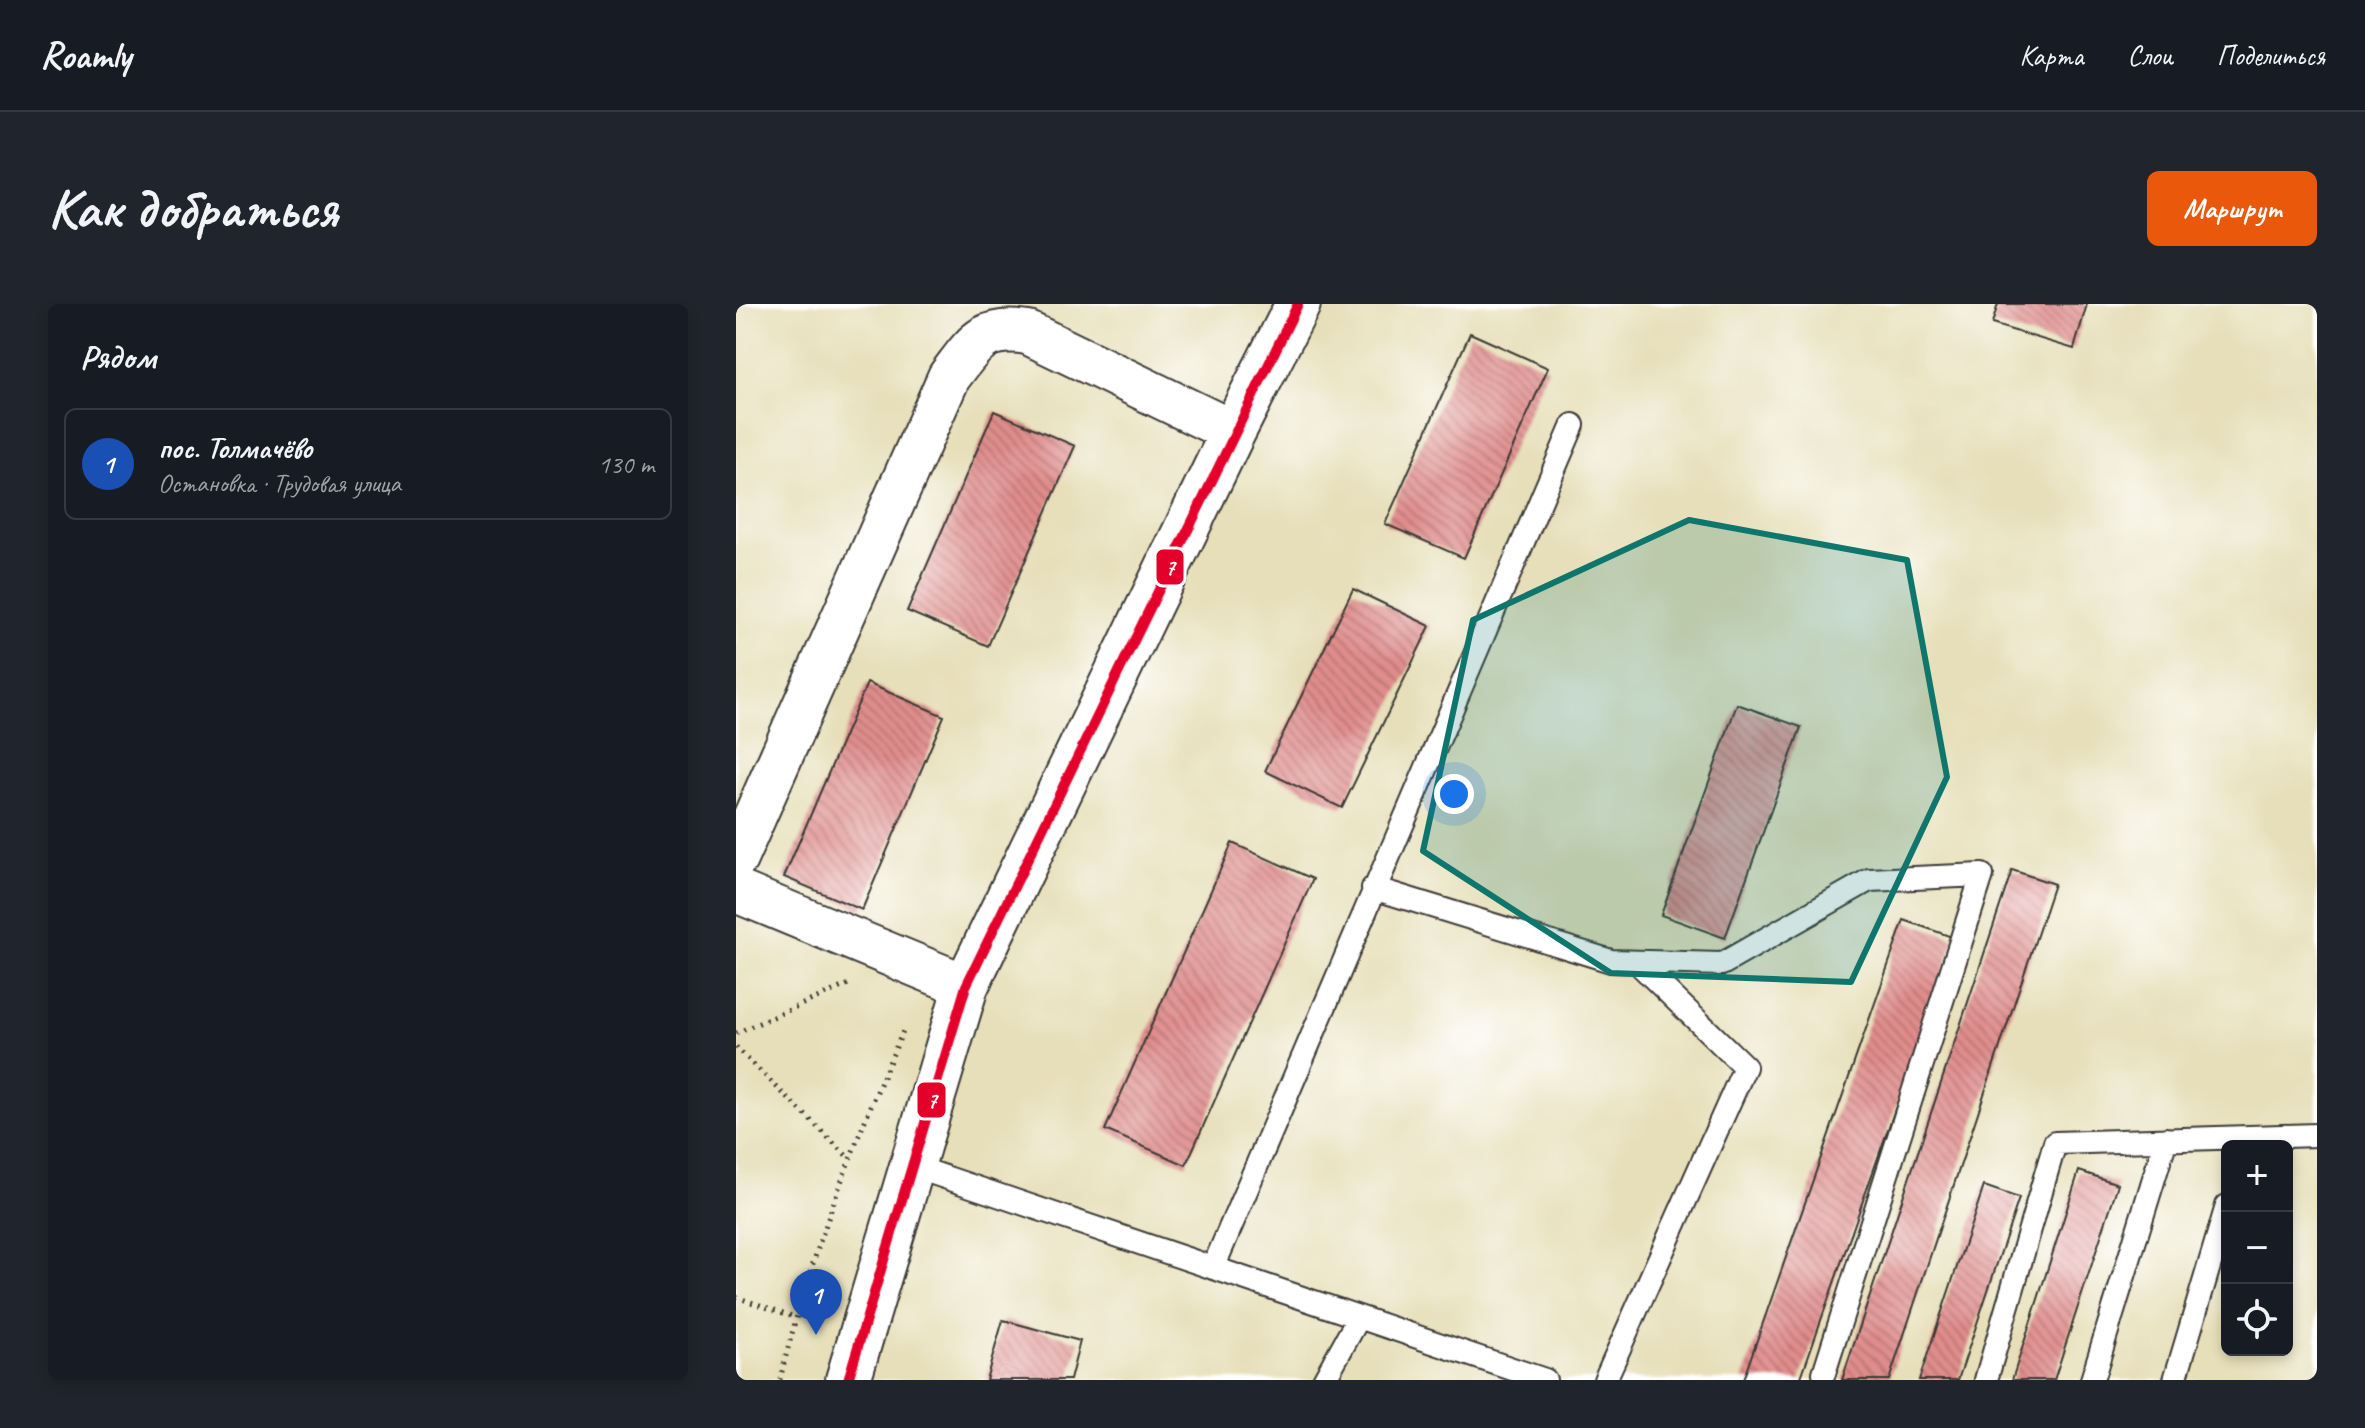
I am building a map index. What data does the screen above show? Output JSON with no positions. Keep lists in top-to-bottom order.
{
  "lines": ["transit line 7"],
  "page": {
    "header": "Roamly",
    "nav": ["Карта", "Слои", "Поделиться"],
    "buttons": "Маршрут",
    "title": "Как добраться",
    "heading": "Рядом",
    "list": [
      {
        "mark": "1",
        "name": "пос. Толмачёво",
        "note": "Остановка · Трудовая улица",
        "value": "130 m"
      }
    ],
    "map_buttons": ["+", "−"],
    "pins": "1"
  }
}
